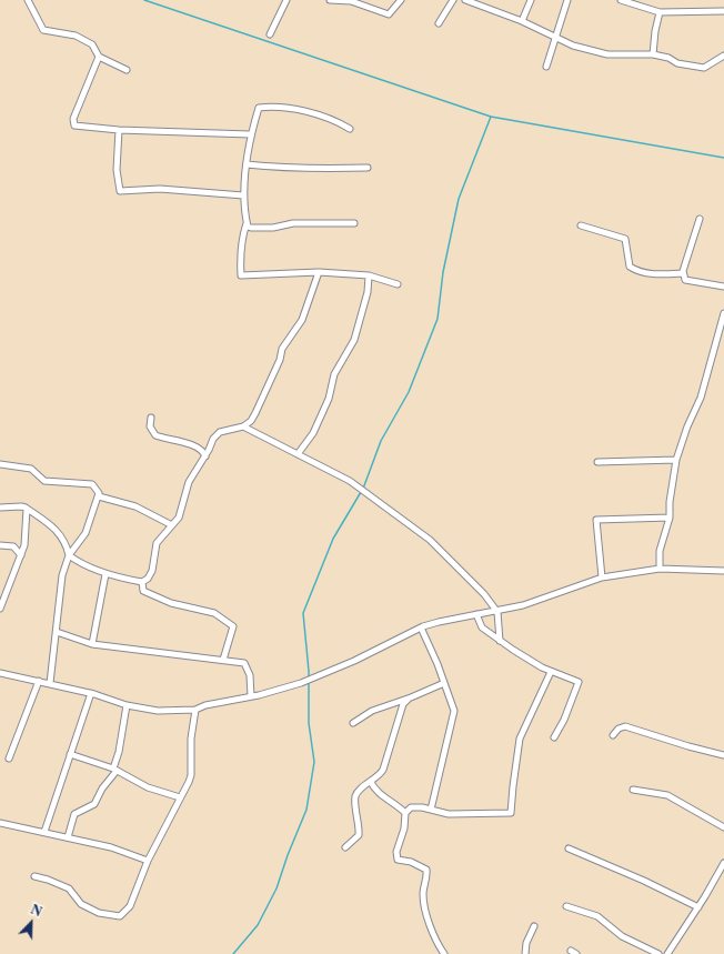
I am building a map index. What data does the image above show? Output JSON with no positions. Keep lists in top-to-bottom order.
{
  "north": "top right"
}
